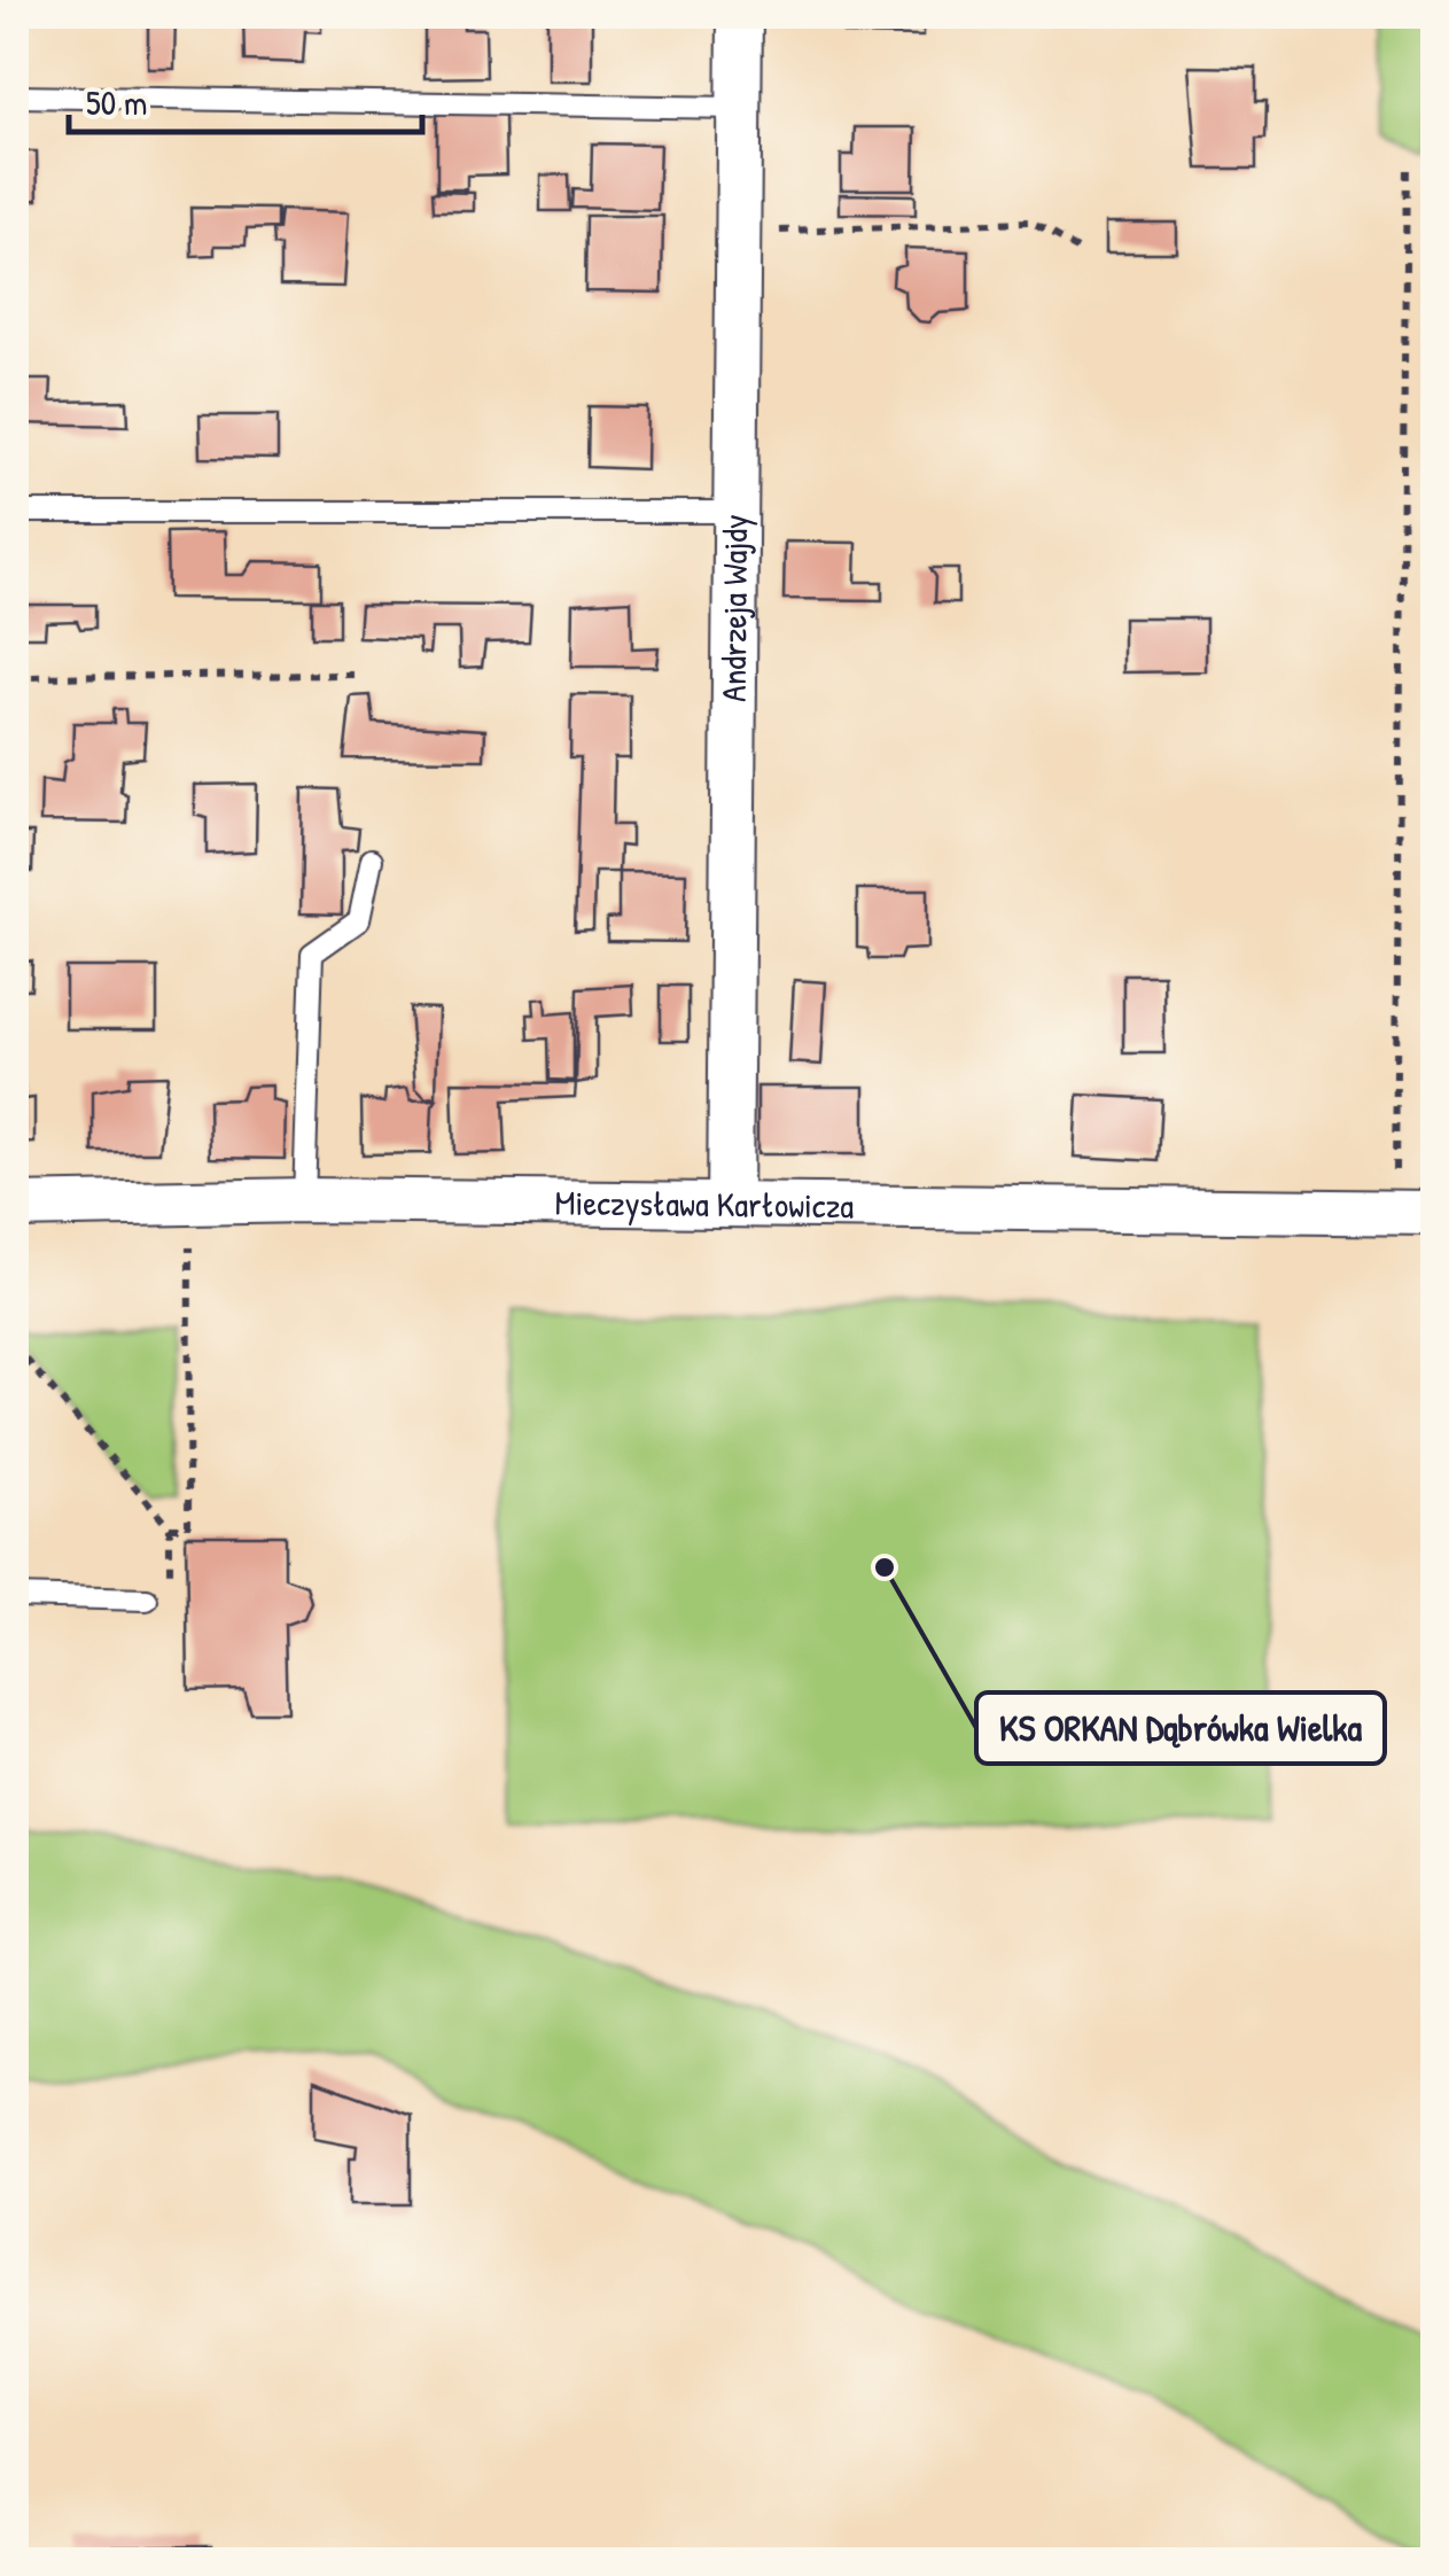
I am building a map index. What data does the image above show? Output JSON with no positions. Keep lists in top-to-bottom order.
{
  "streets": {
    "street": ["Andrzeja Wajdy", "Mieczysława Karłowicza"]
  },
  "crossings": [
    ["Andrzeja Wajdy", "Mieczysława Karłowicza"]
  ],
  "places": ["KS ORKAN Dąbrówka Wielka"],
  "scale_bar": "50 m"
}
